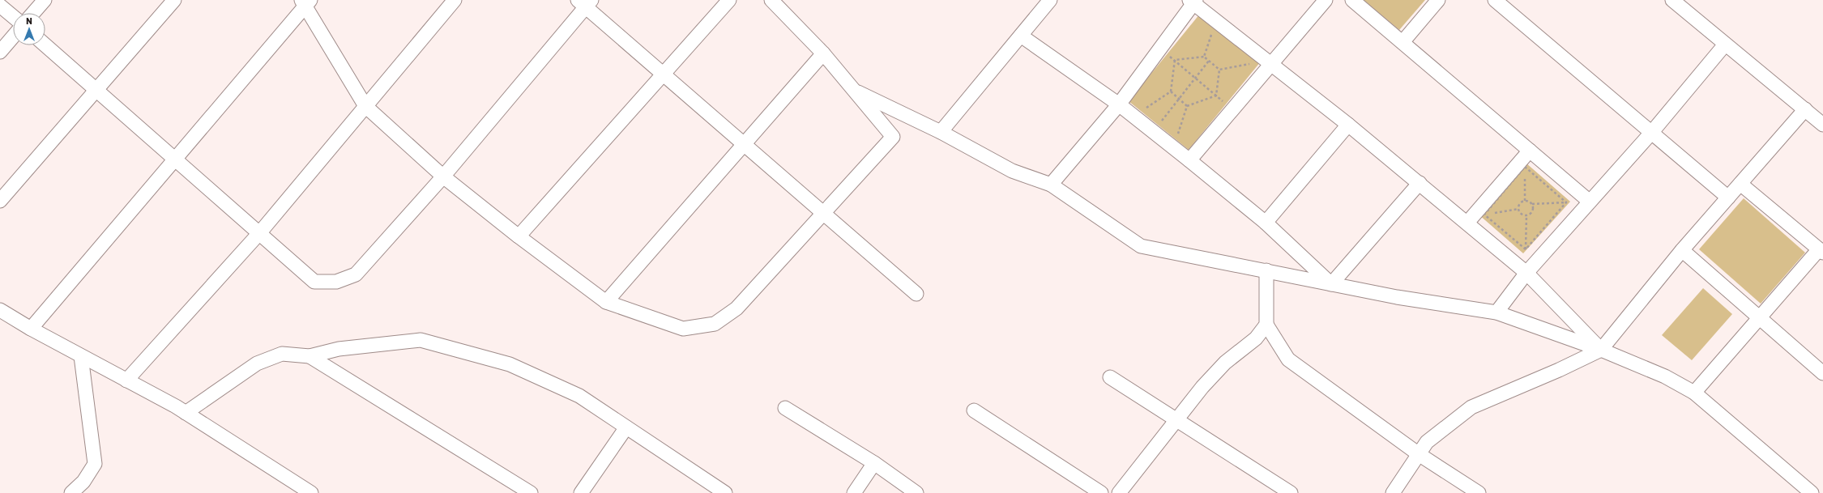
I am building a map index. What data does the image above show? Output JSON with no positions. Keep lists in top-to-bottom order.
{
  "north": "top"
}
